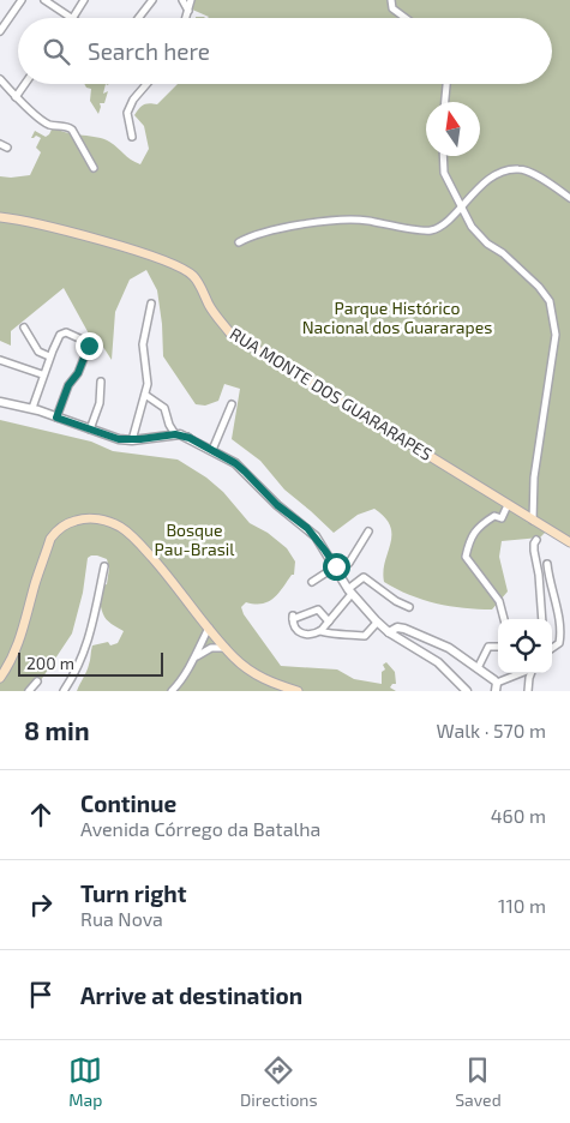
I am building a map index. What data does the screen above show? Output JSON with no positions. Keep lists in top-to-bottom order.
{
  "streets": {
    "main road": ["RUA MONTE DOS GUARARAPES"]
  },
  "parks": ["Parque Histórico Nacional dos Guararapes", "Bosque Pau-Brasil"],
  "scale_bar": "200 m",
  "north": "top",
  "page": {
    "search": "Search here",
    "scale": "200 m",
    "heading": ["8 min", "Walk · 570 m"],
    "list": [
      ["Continue", "Avenida Córrego da Batalha", "460 m"],
      ["Turn right", "Rua Nova", "110 m"],
      "Arrive at destination"
    ],
    "nav": ["Map", "Directions", "Saved"]
  }
}
